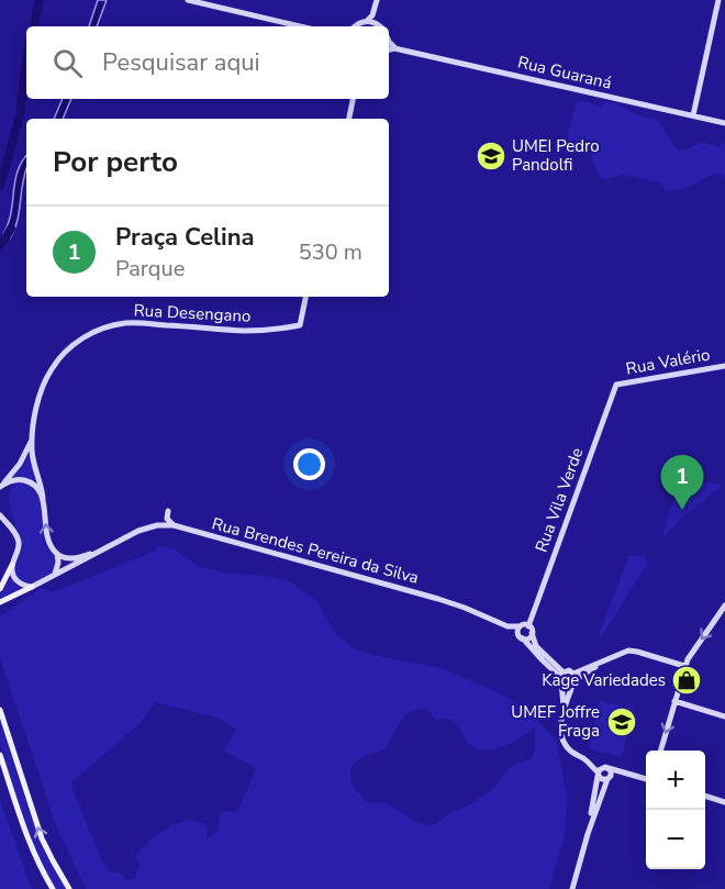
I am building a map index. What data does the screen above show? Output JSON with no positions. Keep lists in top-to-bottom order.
{
  "streets": {
    "street": [
      "Rua Guaraná",
      "Rua Desengano",
      "Rua Valério",
      "Rua Vila Verde",
      "Rua Brendes Pereira da Silva"
    ]
  },
  "crossings": [
    ["Rua Valério", "Rua Vila Verde"],
    ["Rua Vila Verde", "Rua Brendes Pereira da Silva"]
  ],
  "places": {
    "school or university": ["UMEI Pedro Pandolfi", "UMEF Joffre Fraga"],
    "shop": ["Kage Variedades"]
  },
  "page": {
    "search": "Pesquisar aqui",
    "heading": "Por perto",
    "list": [
      {
        "mark": "1",
        "name": "Praça Celina",
        "note": "Parque",
        "value": "530 m"
      }
    ],
    "pins": "1",
    "map_buttons": ["+", "−"]
  }
}
